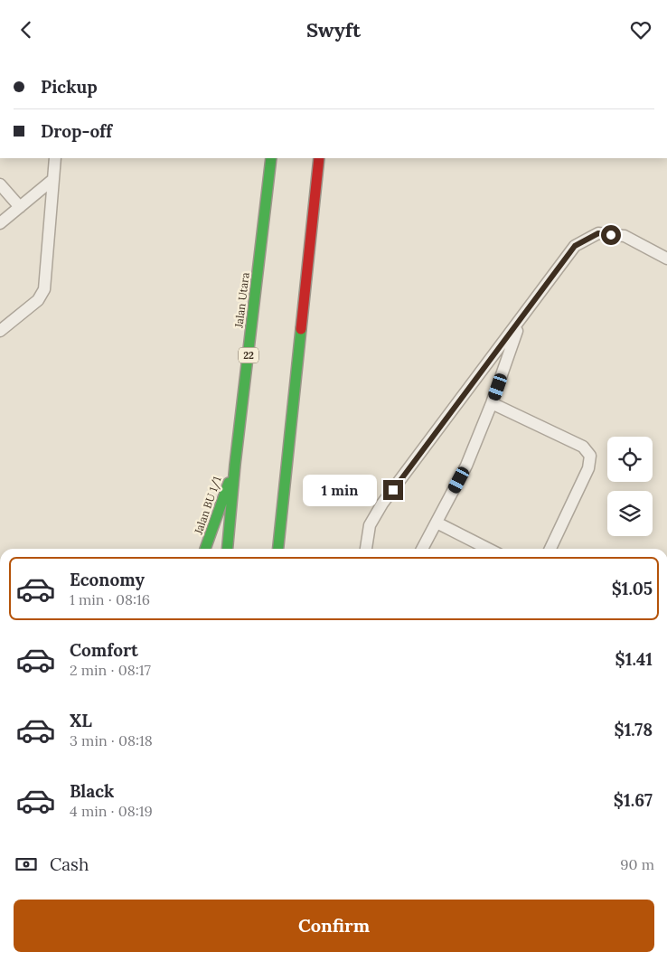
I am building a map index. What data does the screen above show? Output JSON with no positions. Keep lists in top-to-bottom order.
{
  "streets": {
    "main road": ["Jalan Utara", "22", "Jalan BU 1/1"]
  },
  "crossings": [
    ["Jalan Utara", "Jalan BU 1/1"]
  ],
  "page": {
    "header": "Swyft",
    "banner": ["Pickup", "Drop-off"],
    "bubble": "1 min",
    "list": [
      {
        "name": "Economy",
        "note": "1 min · 08:16",
        "value": "$1.05"
      },
      {
        "name": "Comfort",
        "note": "2 min · 08:17",
        "value": "$1.41"
      },
      {
        "name": "XL",
        "note": "3 min · 08:18",
        "value": "$1.78"
      },
      {
        "name": "Black",
        "note": "4 min · 08:19",
        "value": "$1.67"
      }
    ],
    "pay": ["Cash", "90 m"],
    "buttons": "Confirm"
  }
}
